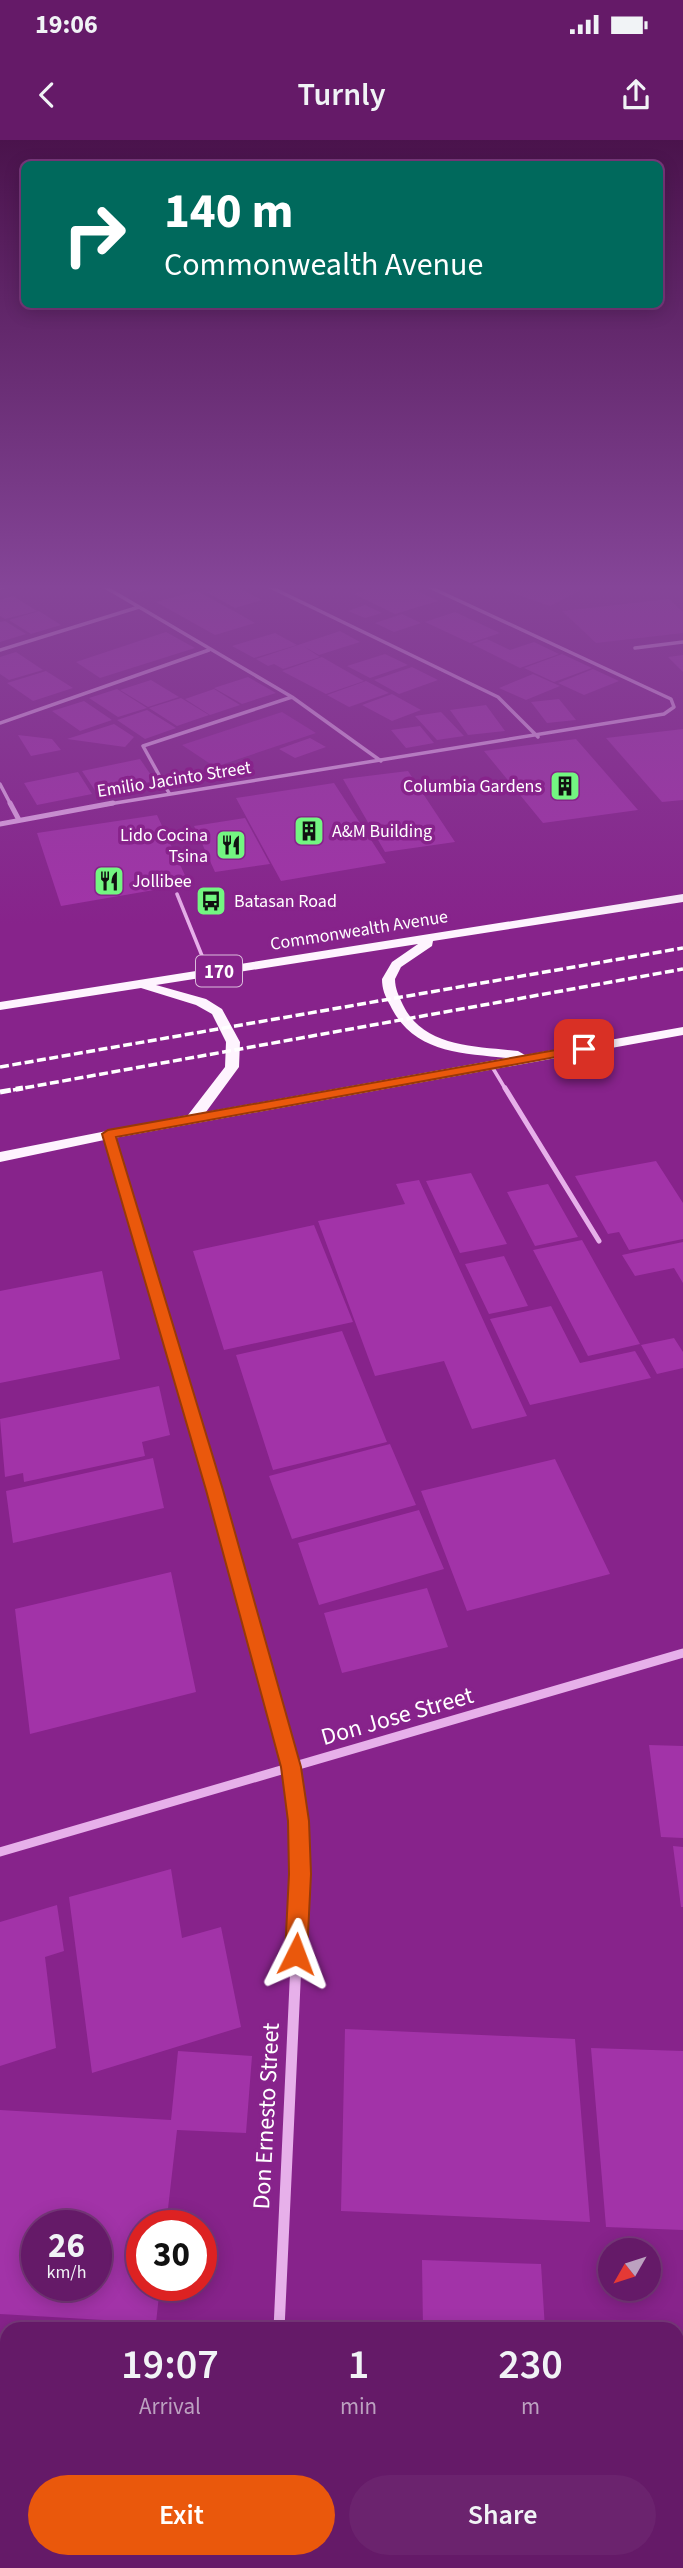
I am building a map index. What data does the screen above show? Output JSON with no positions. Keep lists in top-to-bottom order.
{
  "streets": {
    "main road": ["Commonwealth Avenue", "170"],
    "street": ["Emilio Jacinto Street", "Don Jose Street", "Don Ernesto Street"]
  },
  "crossings": [
    ["Don Jose Street", "Don Ernesto Street"]
  ],
  "places": {
    "building": ["Columbia Gardens", "A&M Building"],
    "restaurant": ["Lido Cocina Tsina", "Jollibee"],
    "bus stop": ["Batasan Road"]
  },
  "north": "bottom left",
  "page": {
    "status": "19:06",
    "header": "Turnly",
    "turn": ["140 m", "Commonwealth Avenue"],
    "speed": "26 km/h",
    "limit": "30",
    "eta": [
      "19:07",
      "Arrival",
      "1",
      "min",
      "230",
      "m"
    ],
    "buttons": ["Exit", "Share"]
  }
}
